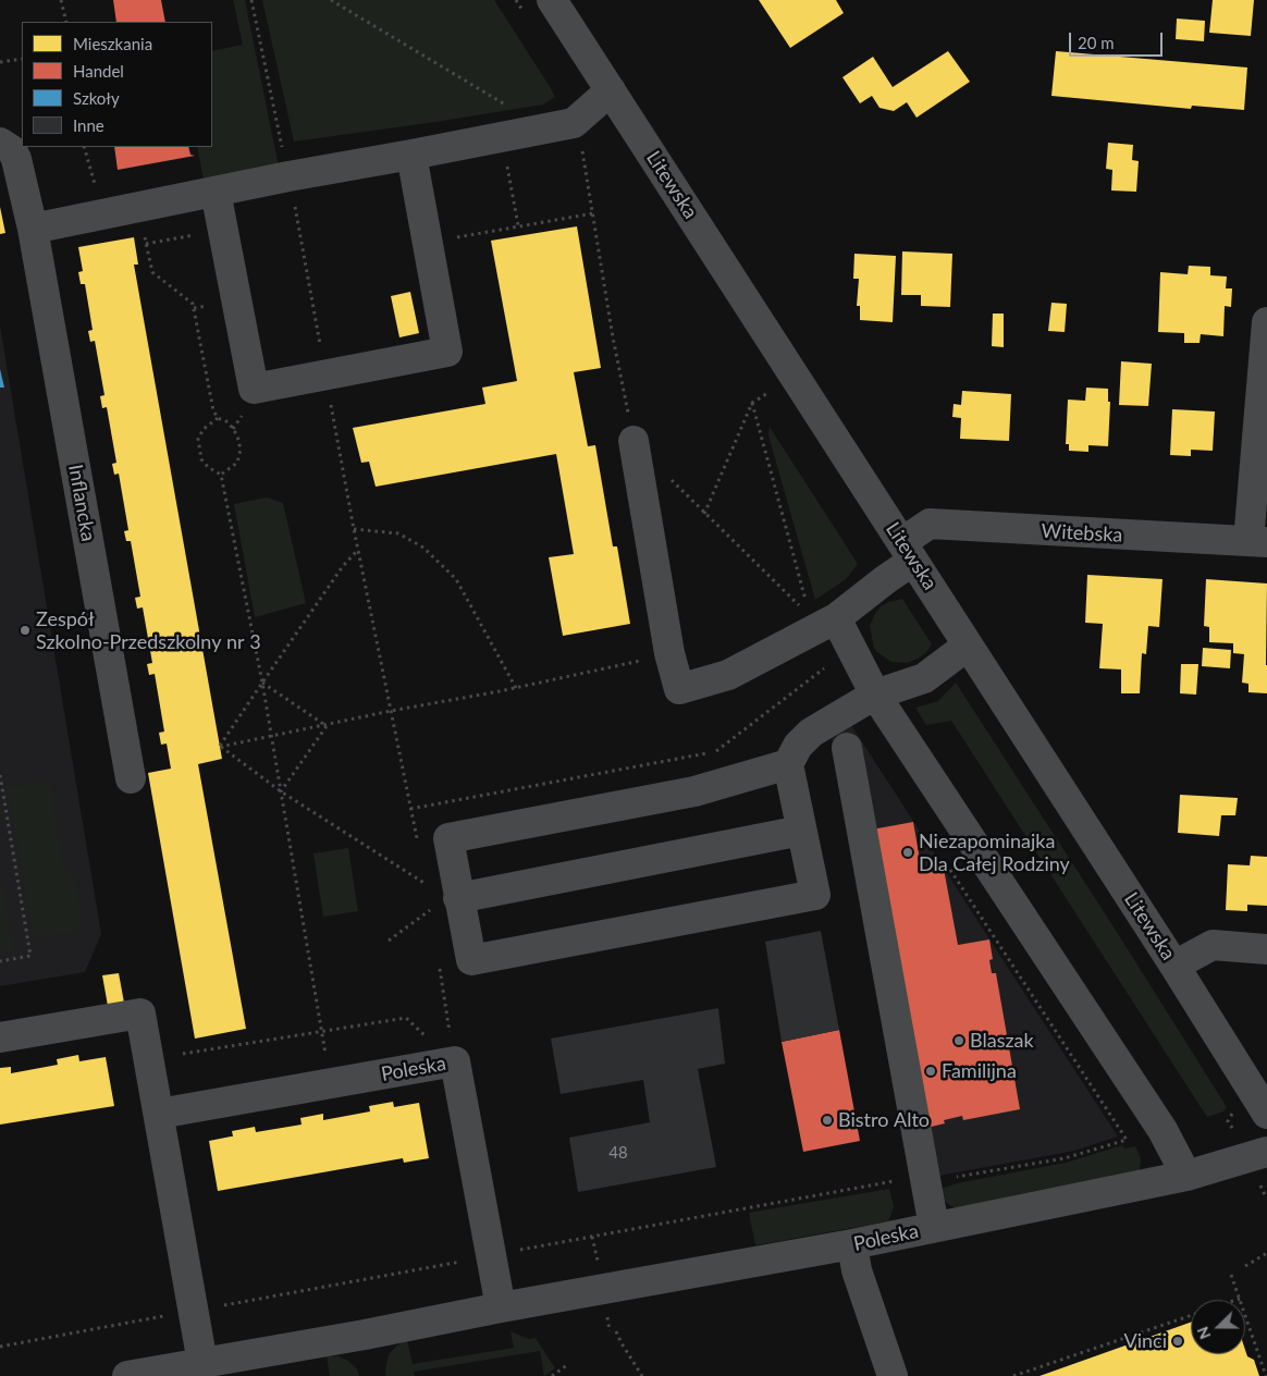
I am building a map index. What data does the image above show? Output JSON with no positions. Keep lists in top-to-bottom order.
{
  "streets": {
    "street": [
      "Litewska",
      "Inflancka",
      "Witebska",
      "Poleska"
    ]
  },
  "crossings": [
    ["Litewska", "Witebska"]
  ],
  "places": [
    "Zespół Szkolno-Przedszkolny nr 3",
    "Niezapominajka Dla Całej Rodziny",
    "Blaszak",
    "Familijna",
    "Bistro Alto",
    "Vinci"
  ],
  "house_numbers": ["48"],
  "legend": [
    "Mieszkania",
    "Handel",
    "Szkoły",
    "Inne"
  ],
  "scale_bar": "20 m",
  "north": "left"
}
